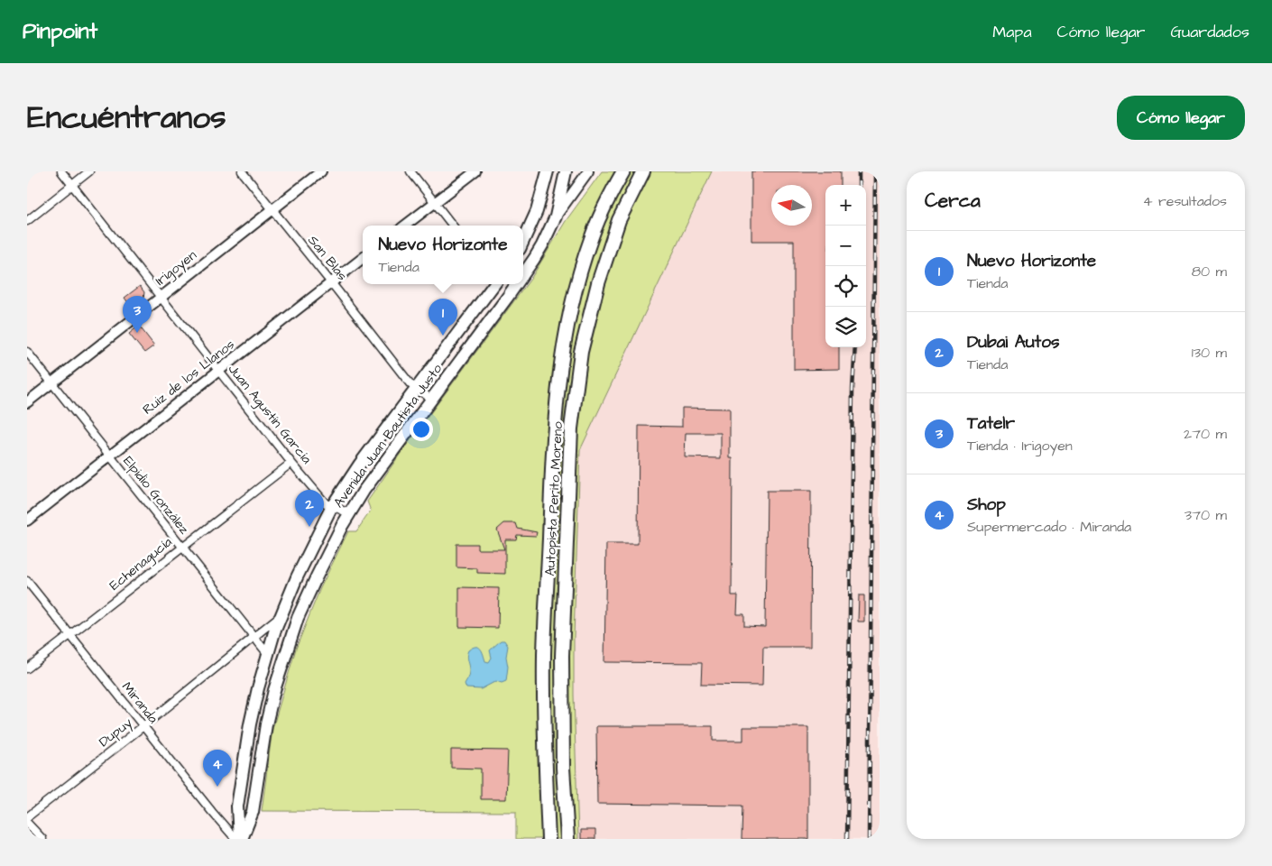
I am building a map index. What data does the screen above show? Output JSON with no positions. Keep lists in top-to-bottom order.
{
  "streets": {
    "highway": ["Autopista Perito Moreno"],
    "main road": ["Avenida Juan Bautista Justo"],
    "street": [
      "San Blas",
      "Irigoyen",
      "Ruiz de los Llanos",
      "Juan Agustín García",
      "Elpidio González",
      "Echenagucía",
      "Miranda",
      "Dupuy"
    ]
  },
  "crossings": [
    ["San Blas", "Irigoyen"],
    ["San Blas", "Ruiz de los Llanos"],
    ["San Blas", "Avenida Juan Bautista Justo"],
    ["Irigoyen", "Juan Agustín García"],
    ["Irigoyen", "Elpidio González"],
    ["Ruiz de los Llanos", "Juan Agustín García"],
    ["Ruiz de los Llanos", "Elpidio González"],
    ["Juan Agustín García", "Avenida Juan Bautista Justo"],
    ["Juan Agustín García", "Echenagucía"],
    ["Avenida Juan Bautista Justo", "Elpidio González"],
    ["Avenida Juan Bautista Justo", "Dupuy"],
    ["Elpidio González", "Echenagucía"],
    ["Elpidio González", "Dupuy"],
    ["Echenagucía", "Miranda"],
    ["Miranda", "Dupuy"]
  ],
  "north": "left",
  "page": {
    "header": "Pinpoint",
    "nav": ["Mapa", "Cómo llegar", "Guardados"],
    "title": "Encuéntranos",
    "buttons": "Cómo llegar",
    "heading": ["Cerca", "4 resultados"],
    "map_buttons": ["+", "−"],
    "popup": ["Nuevo Horizonte", "Tienda"],
    "list": [
      {
        "mark": "1",
        "name": "Nuevo Horizonte",
        "note": "Tienda",
        "value": "80 m"
      },
      {
        "mark": "2",
        "name": "Dubai Autos",
        "note": "Tienda",
        "value": "130 m"
      },
      {
        "mark": "3",
        "name": "Tatelr",
        "note": "Tienda · Irigoyen",
        "value": "270 m"
      },
      {
        "mark": "4",
        "name": "Shop",
        "note": "Supermercado · Miranda",
        "value": "370 m"
      }
    ],
    "pins": [
      "3",
      "1",
      "2",
      "4"
    ]
  }
}
